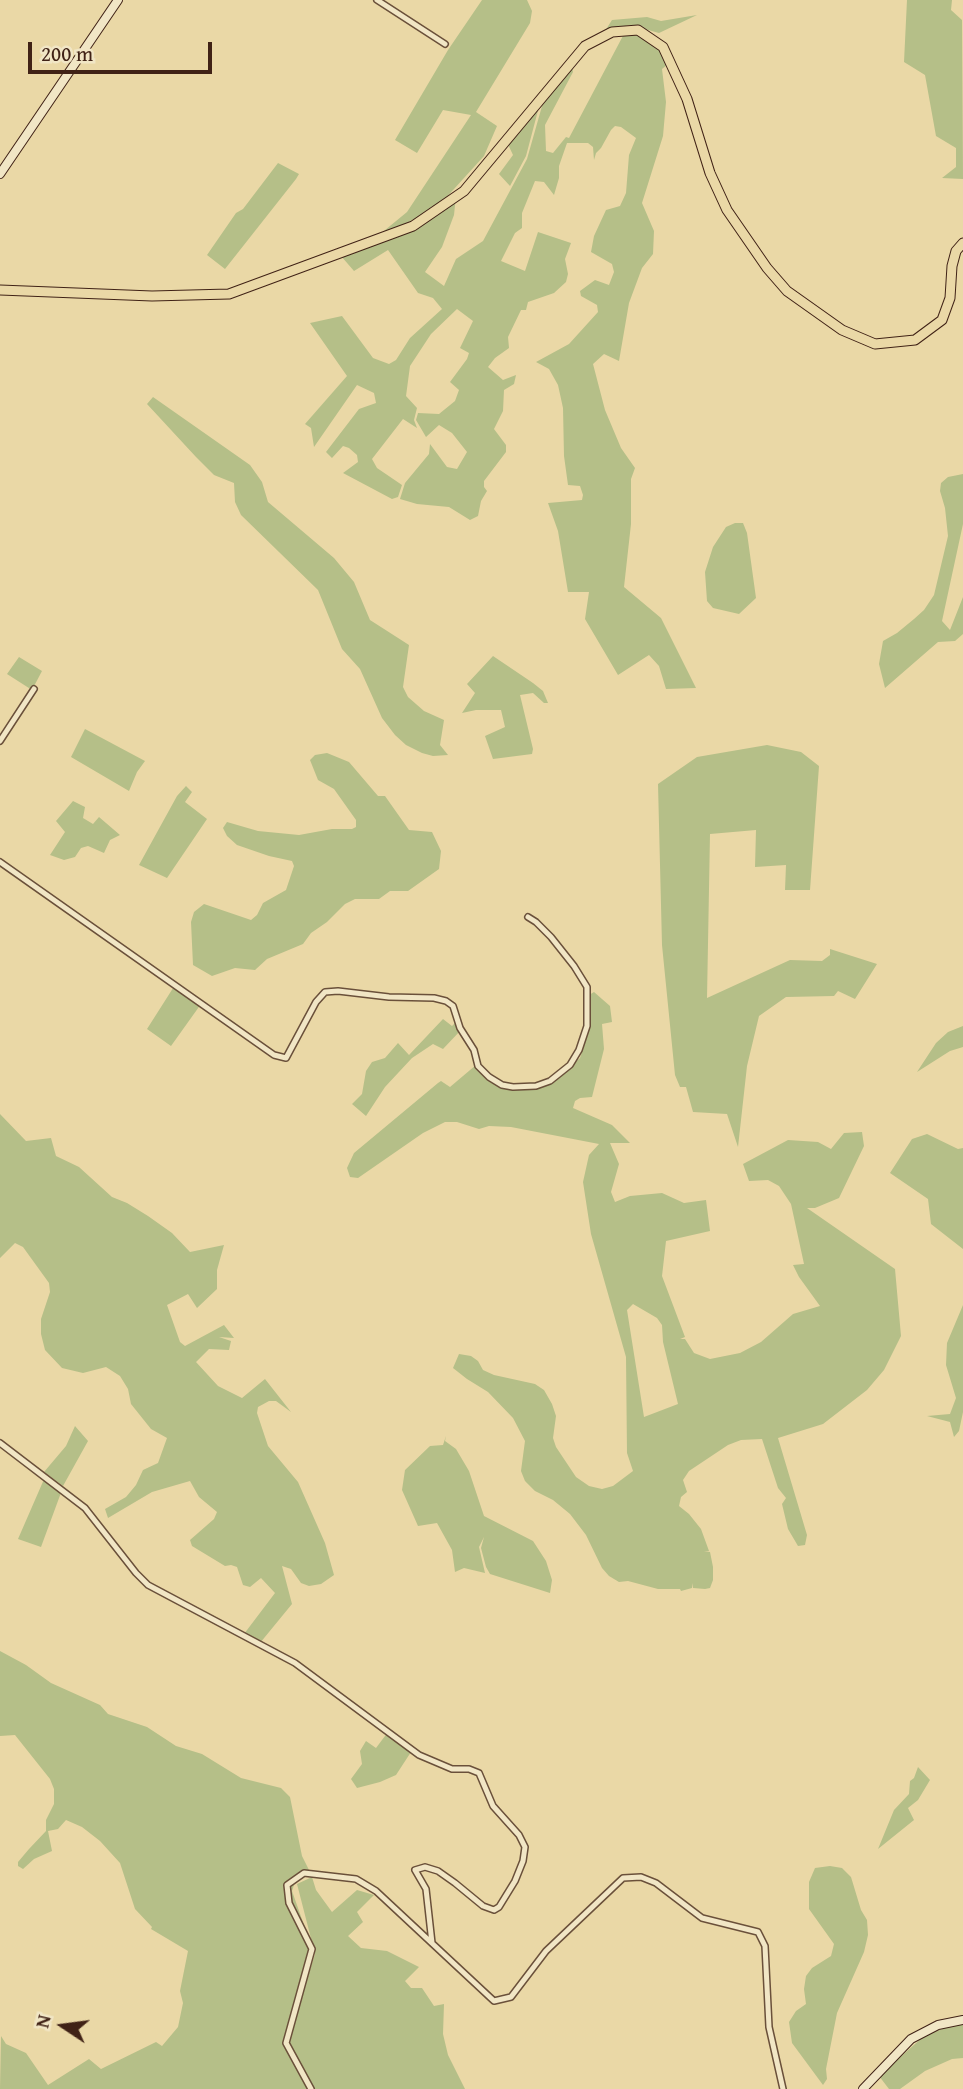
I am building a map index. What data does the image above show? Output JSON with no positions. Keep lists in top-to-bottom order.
{
  "scale_bar": "200 m",
  "north": "left"
}
